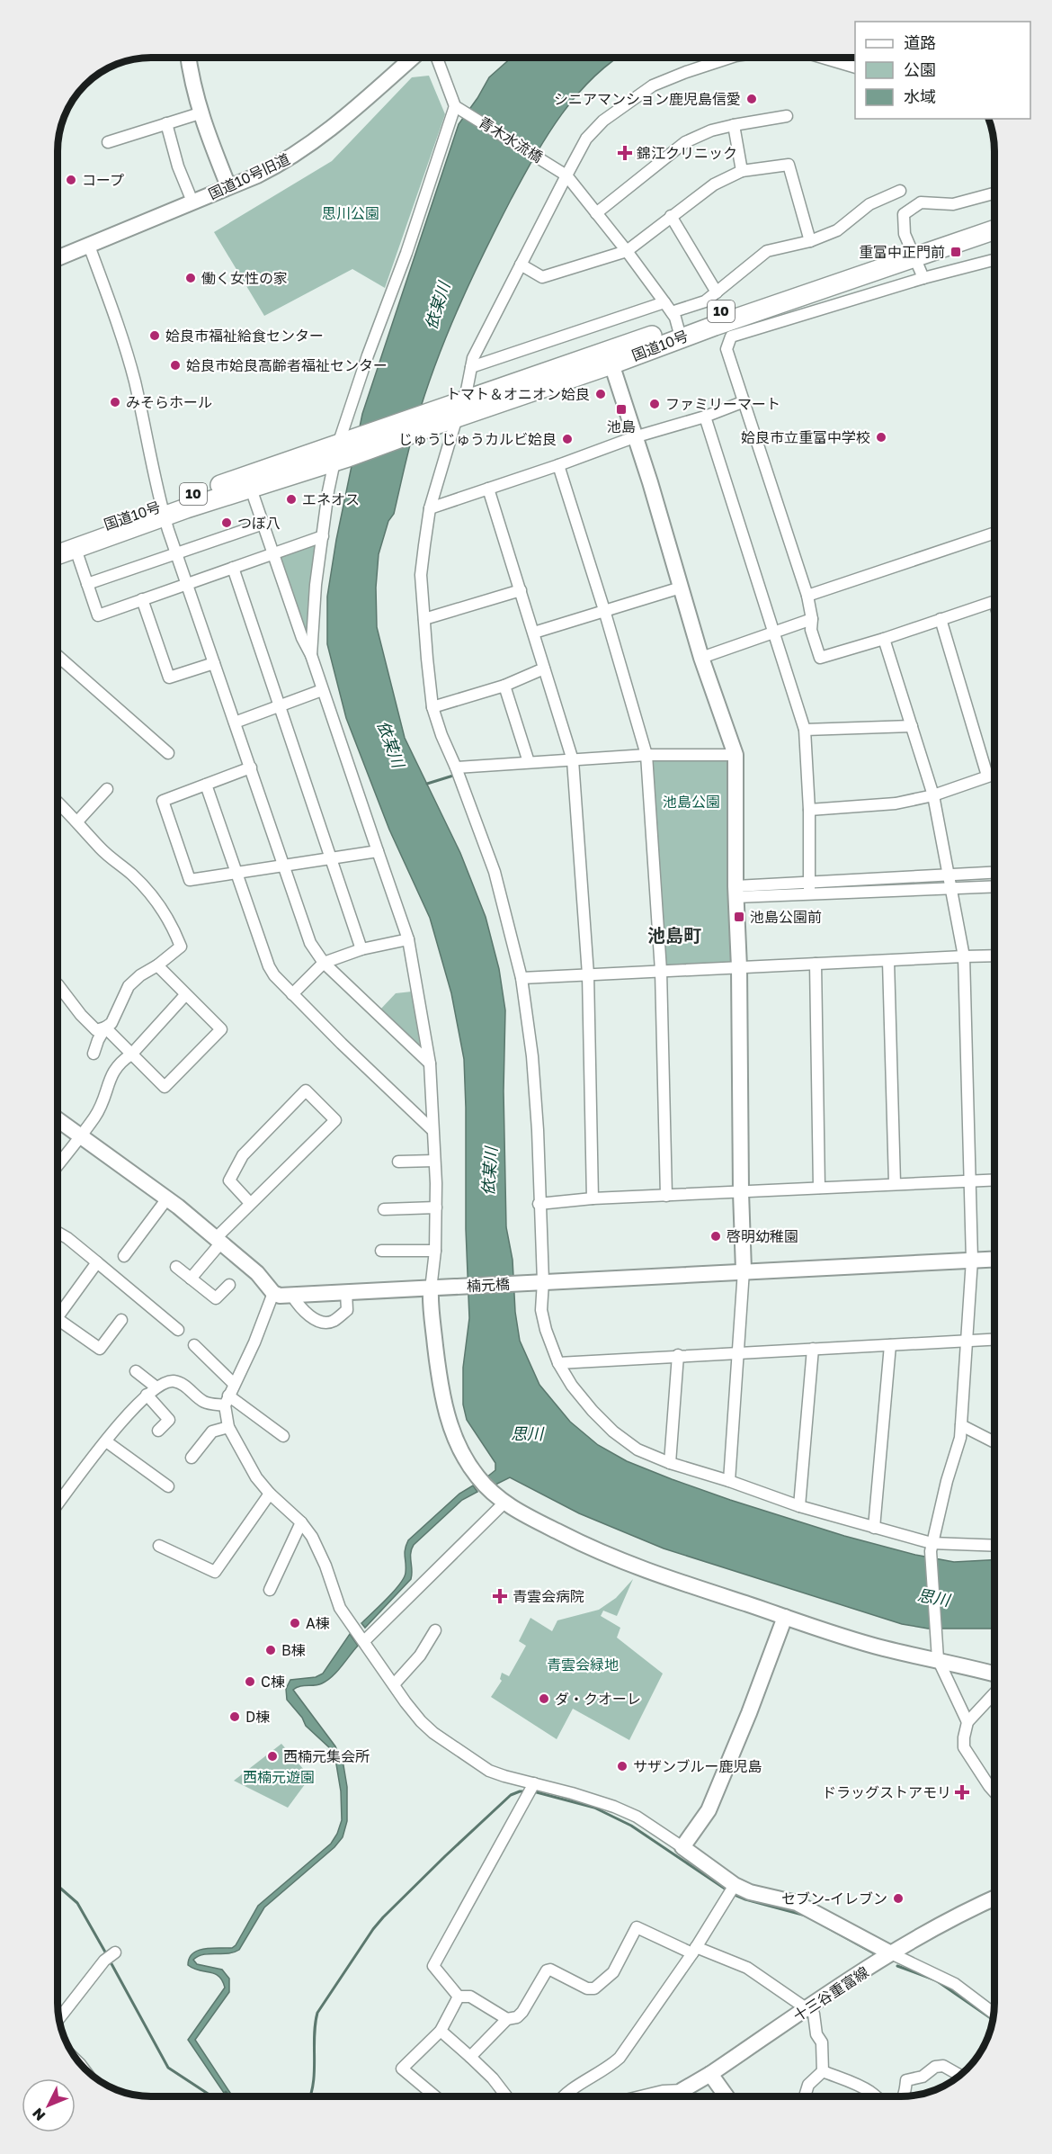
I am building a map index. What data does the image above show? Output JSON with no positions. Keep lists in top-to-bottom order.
{
  "streets": {
    "highway": ["10", "国道10号"],
    "street": [
      "青木水流橋",
      "国道10号旧道",
      "楠元橋",
      "十三谷重富線"
    ]
  },
  "crossings": [
    ["青木水流橋", "国道10号"]
  ],
  "districts": ["池島町"],
  "water": ["依某川", "思川"],
  "parks": [
    "思川公園",
    "池島公園",
    "青雲会緑地",
    "西楠元遊園"
  ],
  "places": {
    "other": [
      "シニアマンション鹿児島信愛",
      "コープ",
      "働く女性の家",
      "姶良市福祉給食センター",
      "姶良市姶良高齢者福祉センター",
      "トマト＆オニオン姶良",
      "みそらホール",
      "ファミリーマート",
      "姶良市立重富中学校",
      "じゅうじゅうカルビ姶良",
      "エネオス",
      "つぼ八",
      "啓明幼稚園",
      "A棟",
      "B棟",
      "C棟",
      "ダ・クオーレ",
      "D棟",
      "西楠元集会所",
      "サザンブルー鹿児島",
      "セブン-イレブン"
    ],
    "health": ["錦江クリニック", "青雲会病院", "ドラッグストアモリ"],
    "transit": ["重富中正門前", "池島", "池島公園前"]
  },
  "legend": ["道路", "公園", "水域"],
  "north": "bottom left"
}
